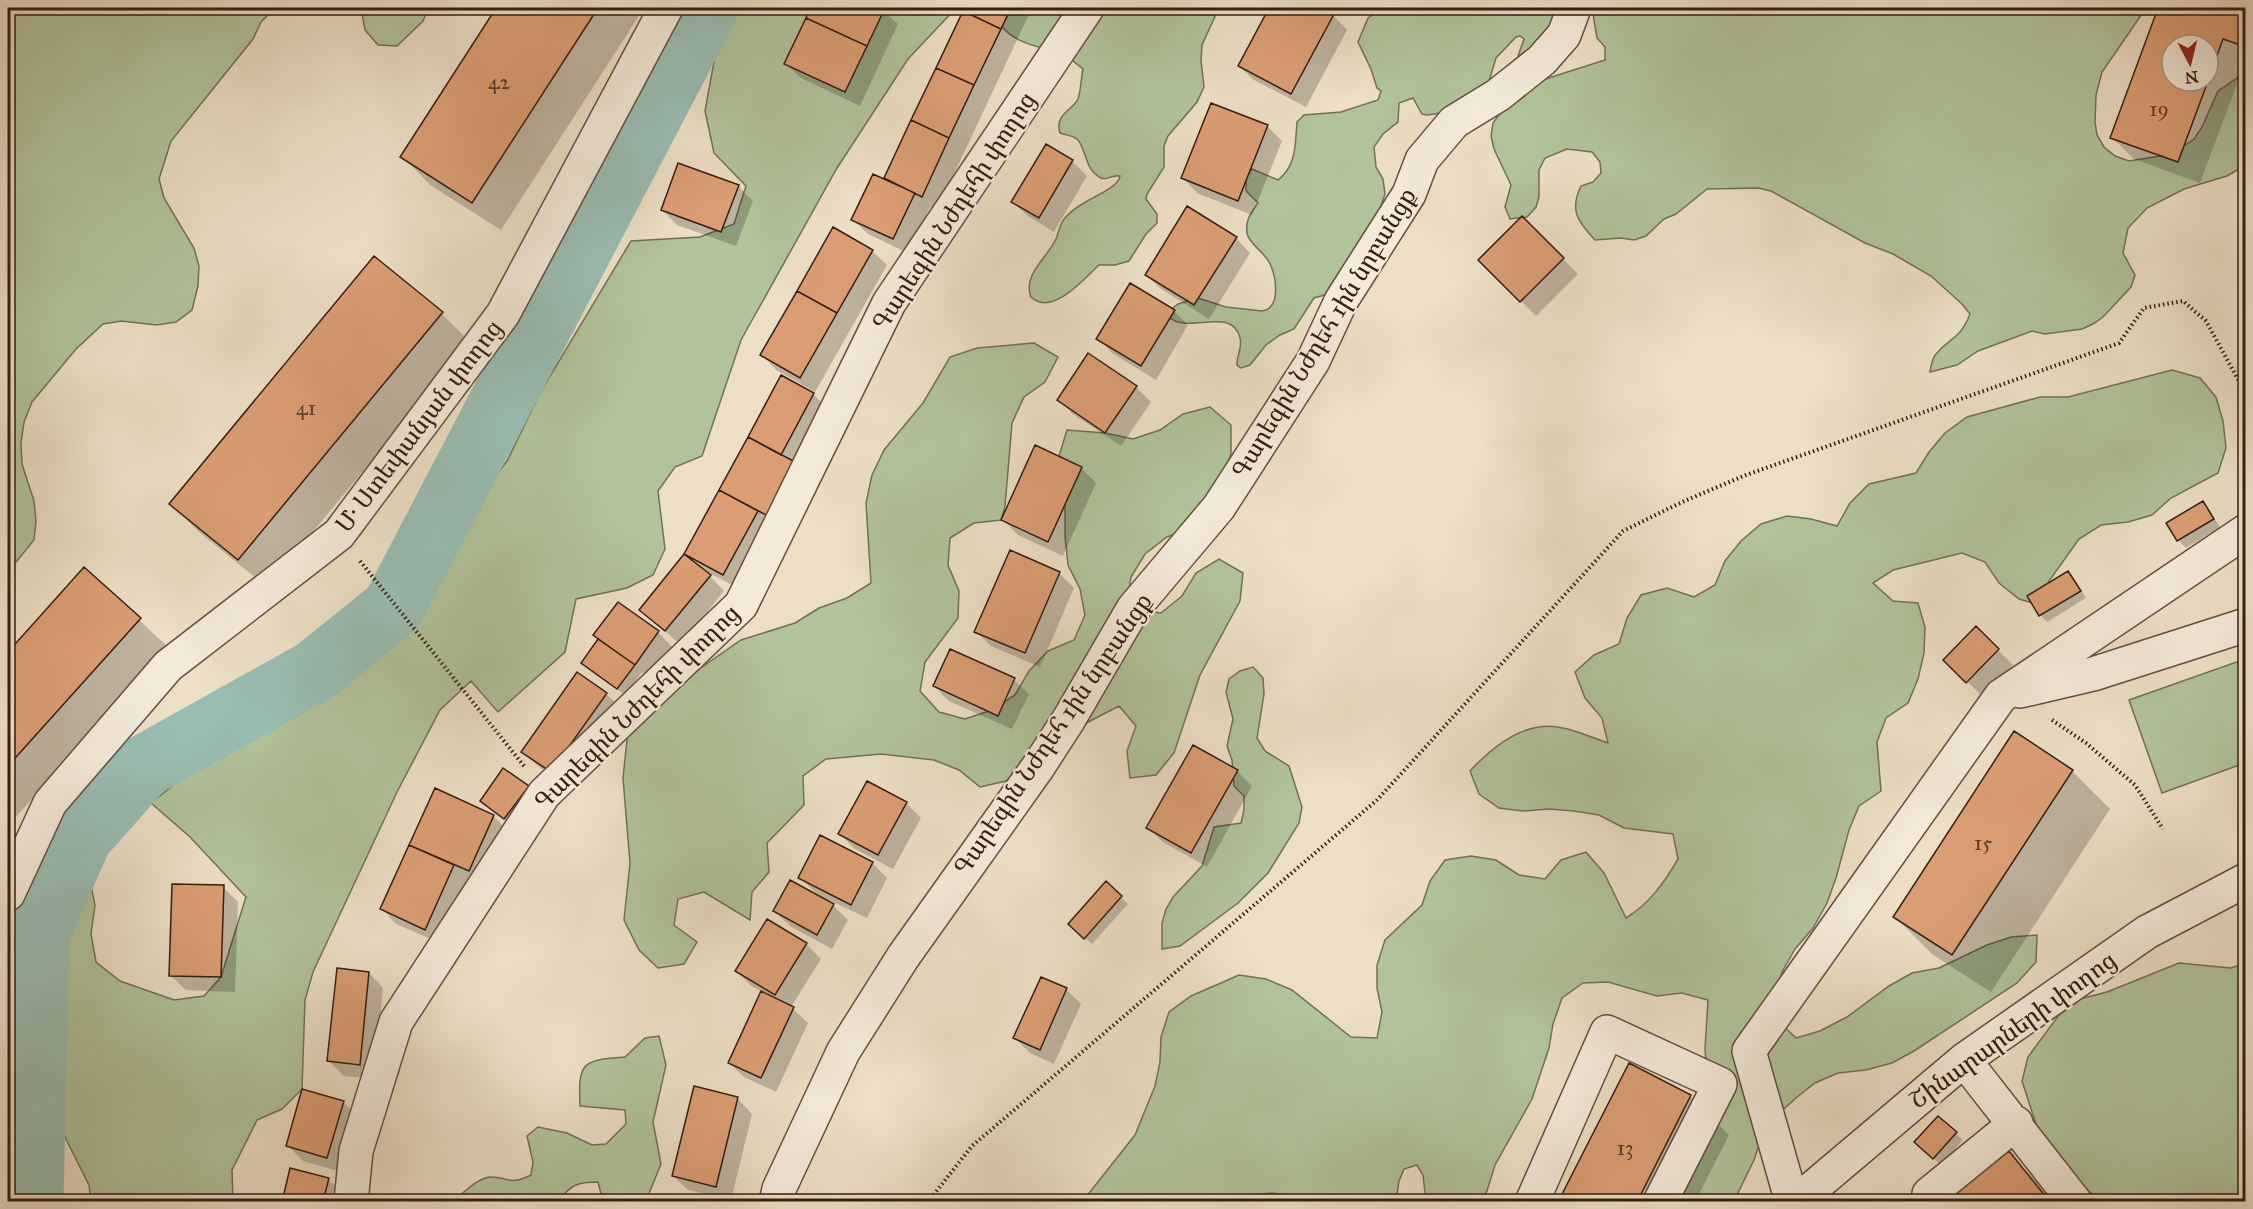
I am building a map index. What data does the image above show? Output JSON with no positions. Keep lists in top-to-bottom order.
{
  "streets": {
    "street": [
      "Գարեգին Նժդեհի փողոց",
      "Գարեգին Նժդեհ 1ին նրբանցք",
      "Մ․ Ստեփանյան փողոց",
      "Շինարարների փողոց"
    ]
  },
  "house_numbers": [
    "42",
    "19",
    "41",
    "15",
    "13"
  ],
  "north": "bottom"
}
